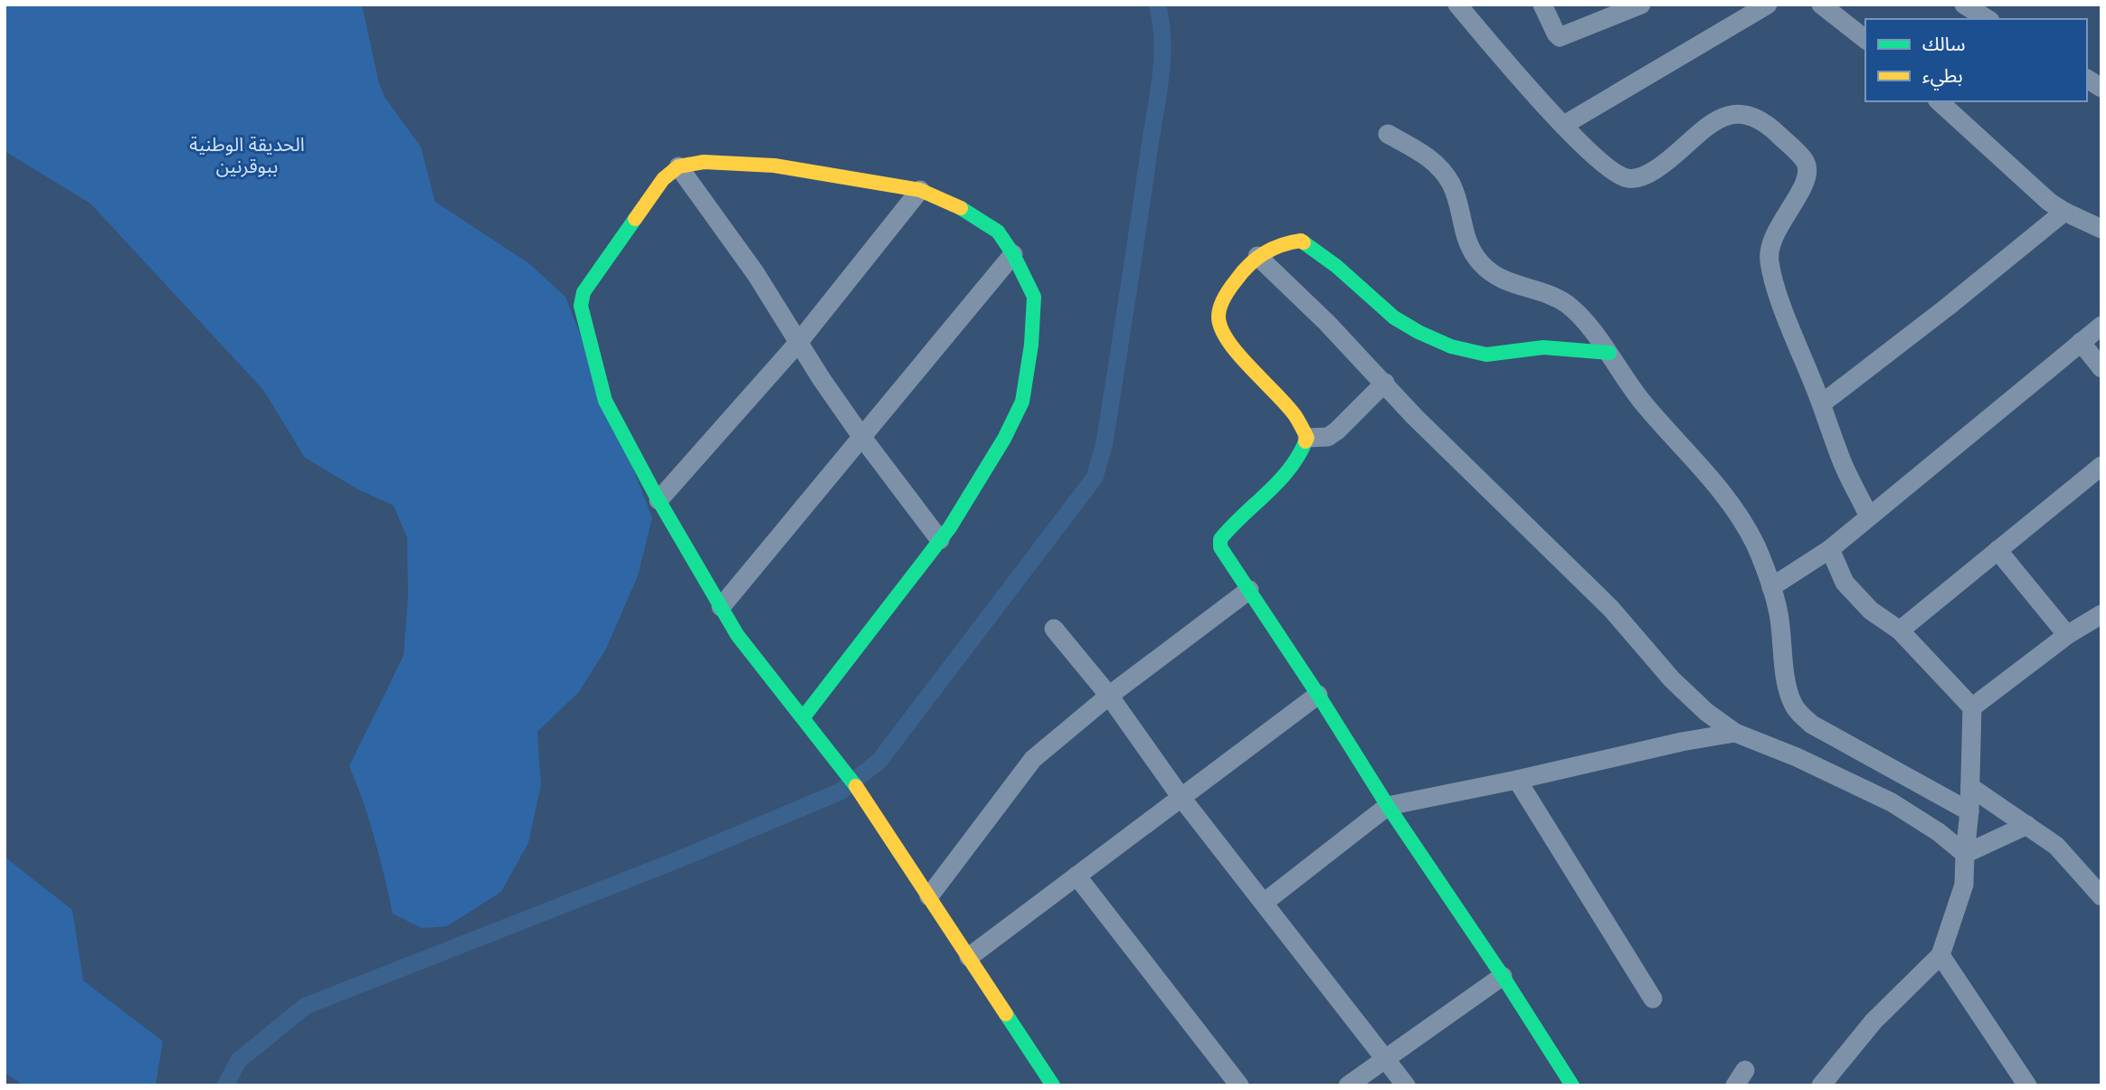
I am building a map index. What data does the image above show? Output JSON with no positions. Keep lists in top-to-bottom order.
{
  "parks": ["الحديقة الوطنية ببوقرنين"],
  "legend": ["سالك", "بطيء"]
}
